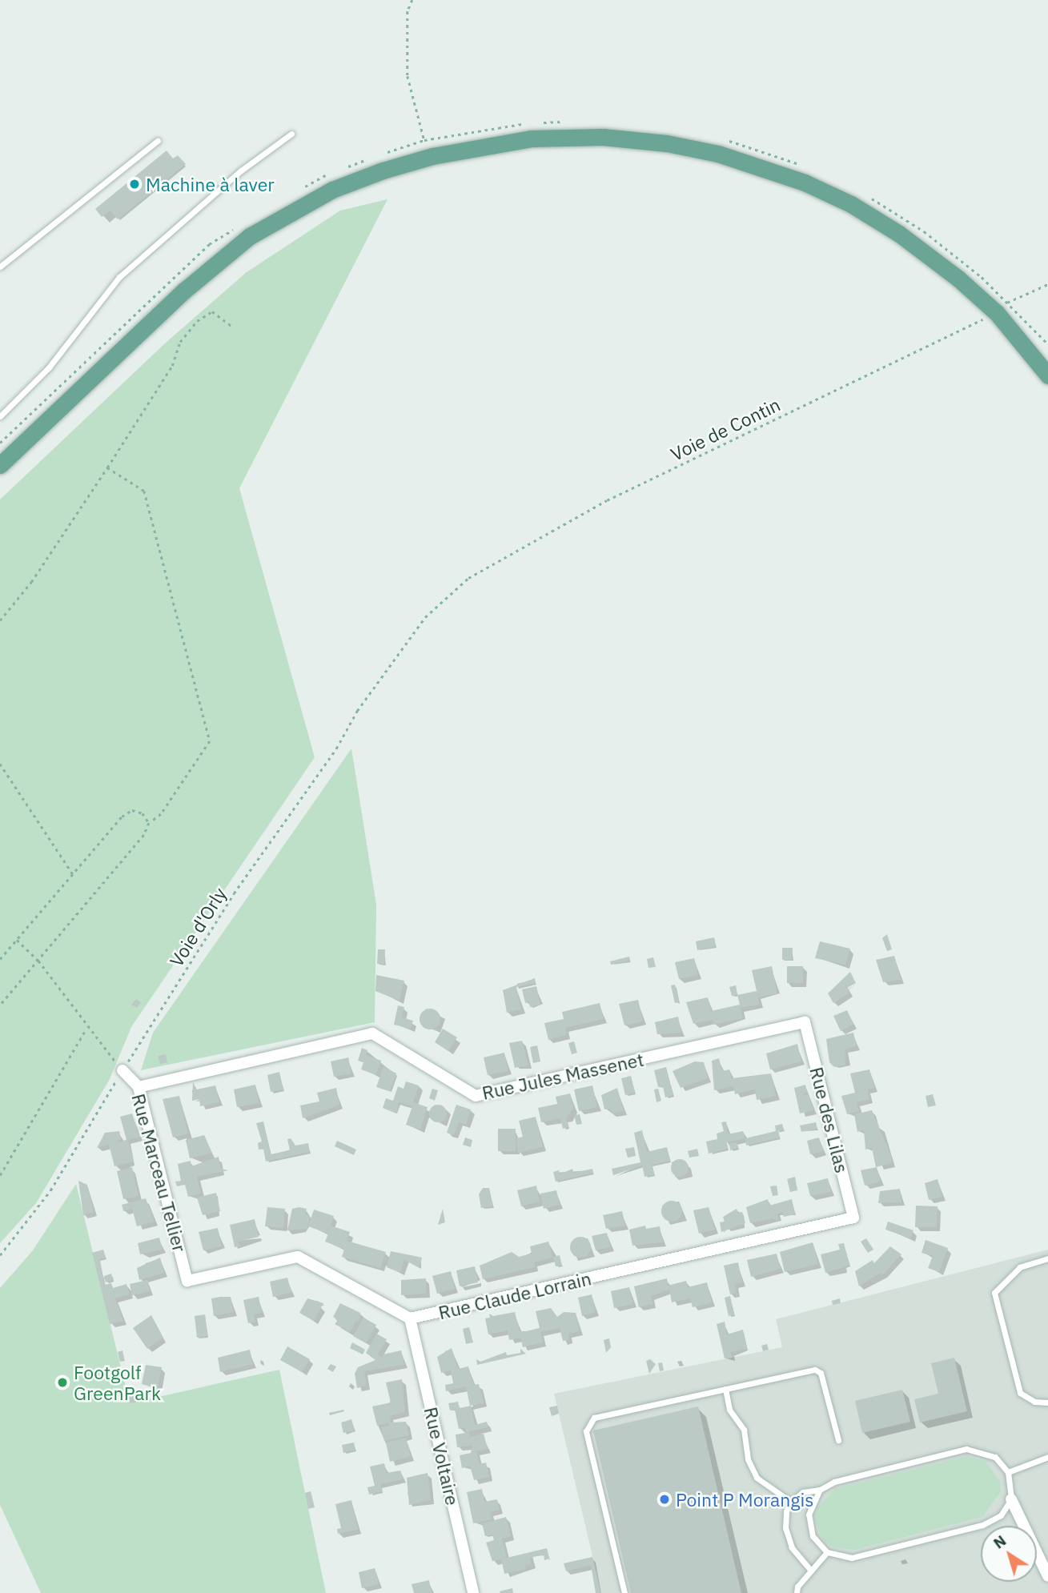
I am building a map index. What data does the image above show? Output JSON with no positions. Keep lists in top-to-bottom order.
{
  "streets": {
    "street": [
      "Rue Jules Massenet",
      "Rue des Lilas",
      "Rue Marceau Tellier",
      "Rue Claude Lorrain",
      "Rue Voltaire"
    ],
    "path": ["Voie de Contin", "Voie d'Orly"]
  },
  "crossings": [
    ["Voie de Contin", "Voie d'Orly"],
    ["Voie d'Orly", "Rue Marceau Tellier"],
    ["Rue Jules Massenet", "Rue des Lilas"],
    ["Rue Jules Massenet", "Rue Marceau Tellier"],
    ["Rue des Lilas", "Rue Claude Lorrain"],
    ["Rue Marceau Tellier", "Rue Claude Lorrain"],
    ["Rue Marceau Tellier", "Rue Voltaire"],
    ["Rue Claude Lorrain", "Rue Voltaire"]
  ],
  "places": ["Machine à laver", "Footgolf GreenPark", "Point P Morangis"],
  "north": "top left"
}
